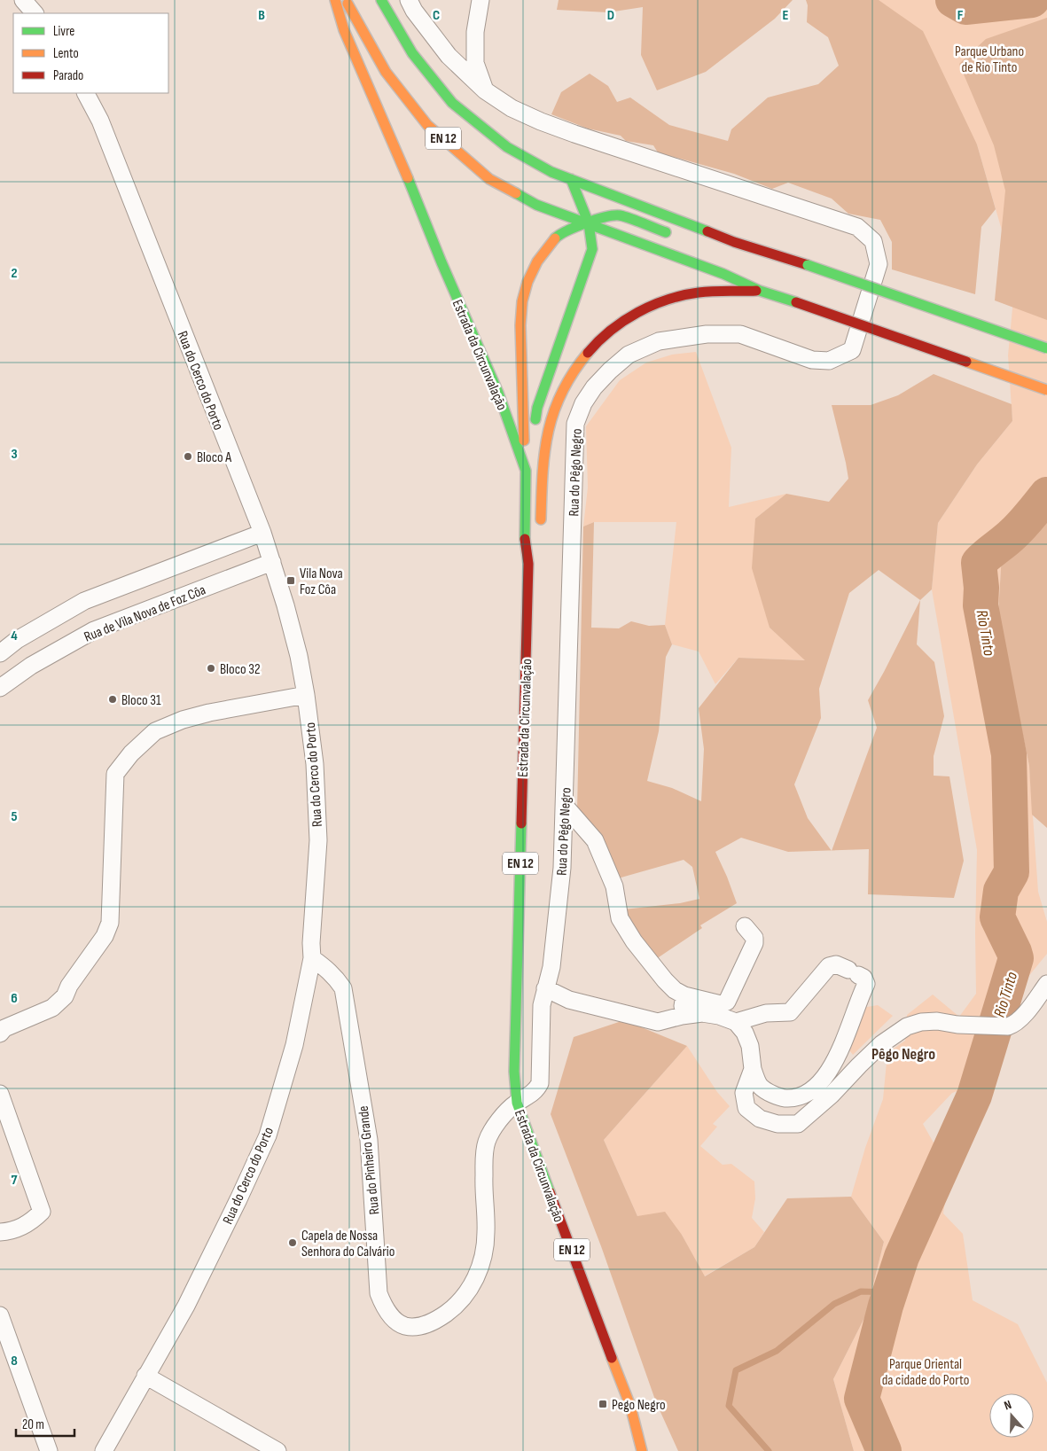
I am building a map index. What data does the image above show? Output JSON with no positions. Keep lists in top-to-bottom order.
{
  "streets": {
    "main road": ["EN 12", "Estrada da Circunvalação"],
    "street": [
      "Rua do Cerco do Porto",
      "Rua do Pêgo Negro",
      "Rua de Vila Nova de Foz Côa",
      "Rua do Pinheiro Grande"
    ]
  },
  "crossings": [
    ["EN 12", "Estrada da Circunvalação"],
    ["Estrada da Circunvalação", "Rua do Pêgo Negro"],
    ["Estrada da Circunvalação", "Rua do Pinheiro Grande"],
    ["Rua do Cerco do Porto", "Rua de Vila Nova de Foz Côa"],
    ["Rua do Cerco do Porto", "Rua do Pinheiro Grande"],
    ["Rua do Pêgo Negro", "Rua do Pinheiro Grande"]
  ],
  "districts": ["Pêgo Negro"],
  "water": ["Rio Tinto"],
  "parks": ["Parque Urbano de Rio Tinto", "Parque Oriental da cidade do Porto"],
  "places": {
    "other": [
      "Bloco A",
      "Bloco 32",
      "Bloco 31",
      "Capela de Nossa Senhora do Calvário"
    ],
    "transit": ["Vila Nova Foz Côa", "Pego Negro"]
  },
  "legend": ["Livre", "Lento", "Parado"],
  "scale_bar": "20 m",
  "north": "top",
  "grid": {
    "columns": [
      "B",
      "C",
      "D",
      "E",
      "F"
    ],
    "rows": [
      "2",
      "3",
      "4",
      "5",
      "6",
      "7",
      "8"
    ]
  }
}
